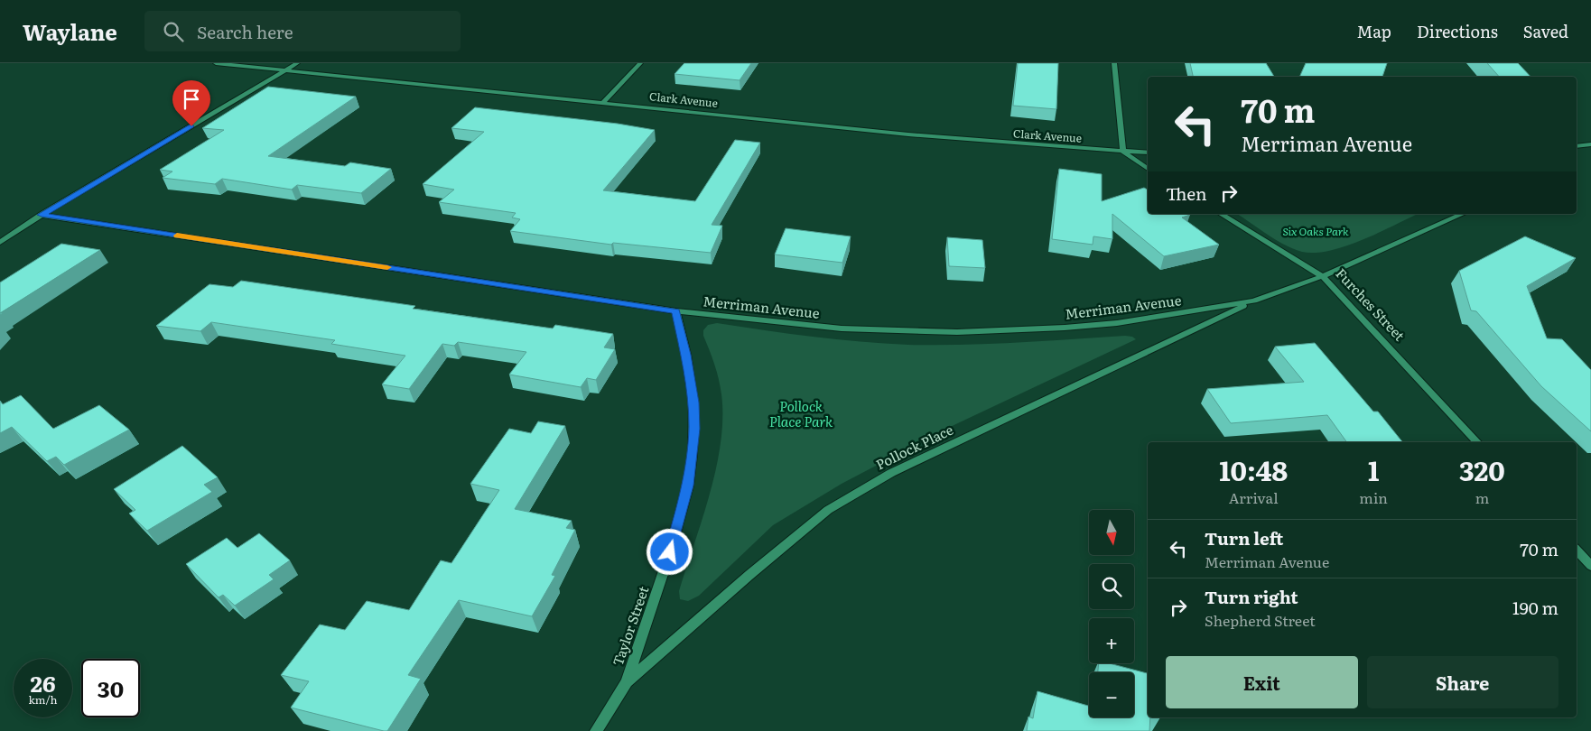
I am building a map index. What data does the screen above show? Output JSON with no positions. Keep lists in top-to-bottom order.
{
  "streets": {
    "street": [
      "Clark Avenue",
      "Furches Street",
      "Merriman Avenue",
      "Pollock Place",
      "Taylor Street"
    ]
  },
  "crossings": [
    ["Furches Street", "Merriman Avenue"],
    ["Merriman Avenue", "Pollock Place"],
    ["Merriman Avenue", "Taylor Street"],
    ["Pollock Place", "Taylor Street"]
  ],
  "parks": ["Six Oaks Park", "Pollock Place Park"],
  "north": "bottom",
  "page": {
    "header": "Waylane",
    "search": "Search here",
    "nav": ["Map", "Directions", "Saved"],
    "turn": ["70 m", "Merriman Avenue"],
    "then": "Then",
    "eta": [
      "10:48",
      "Arrival",
      "1",
      "min",
      "320",
      "m"
    ],
    "map_buttons": ["+", "−"],
    "list": [
      {
        "name": "Turn left",
        "note": "Merriman Avenue",
        "value": "70 m"
      },
      {
        "name": "Turn right",
        "note": "Shepherd Street",
        "value": "190 m"
      }
    ],
    "buttons": ["Exit", "Share"],
    "speed": "26 km/h",
    "limit": "30"
  }
}
